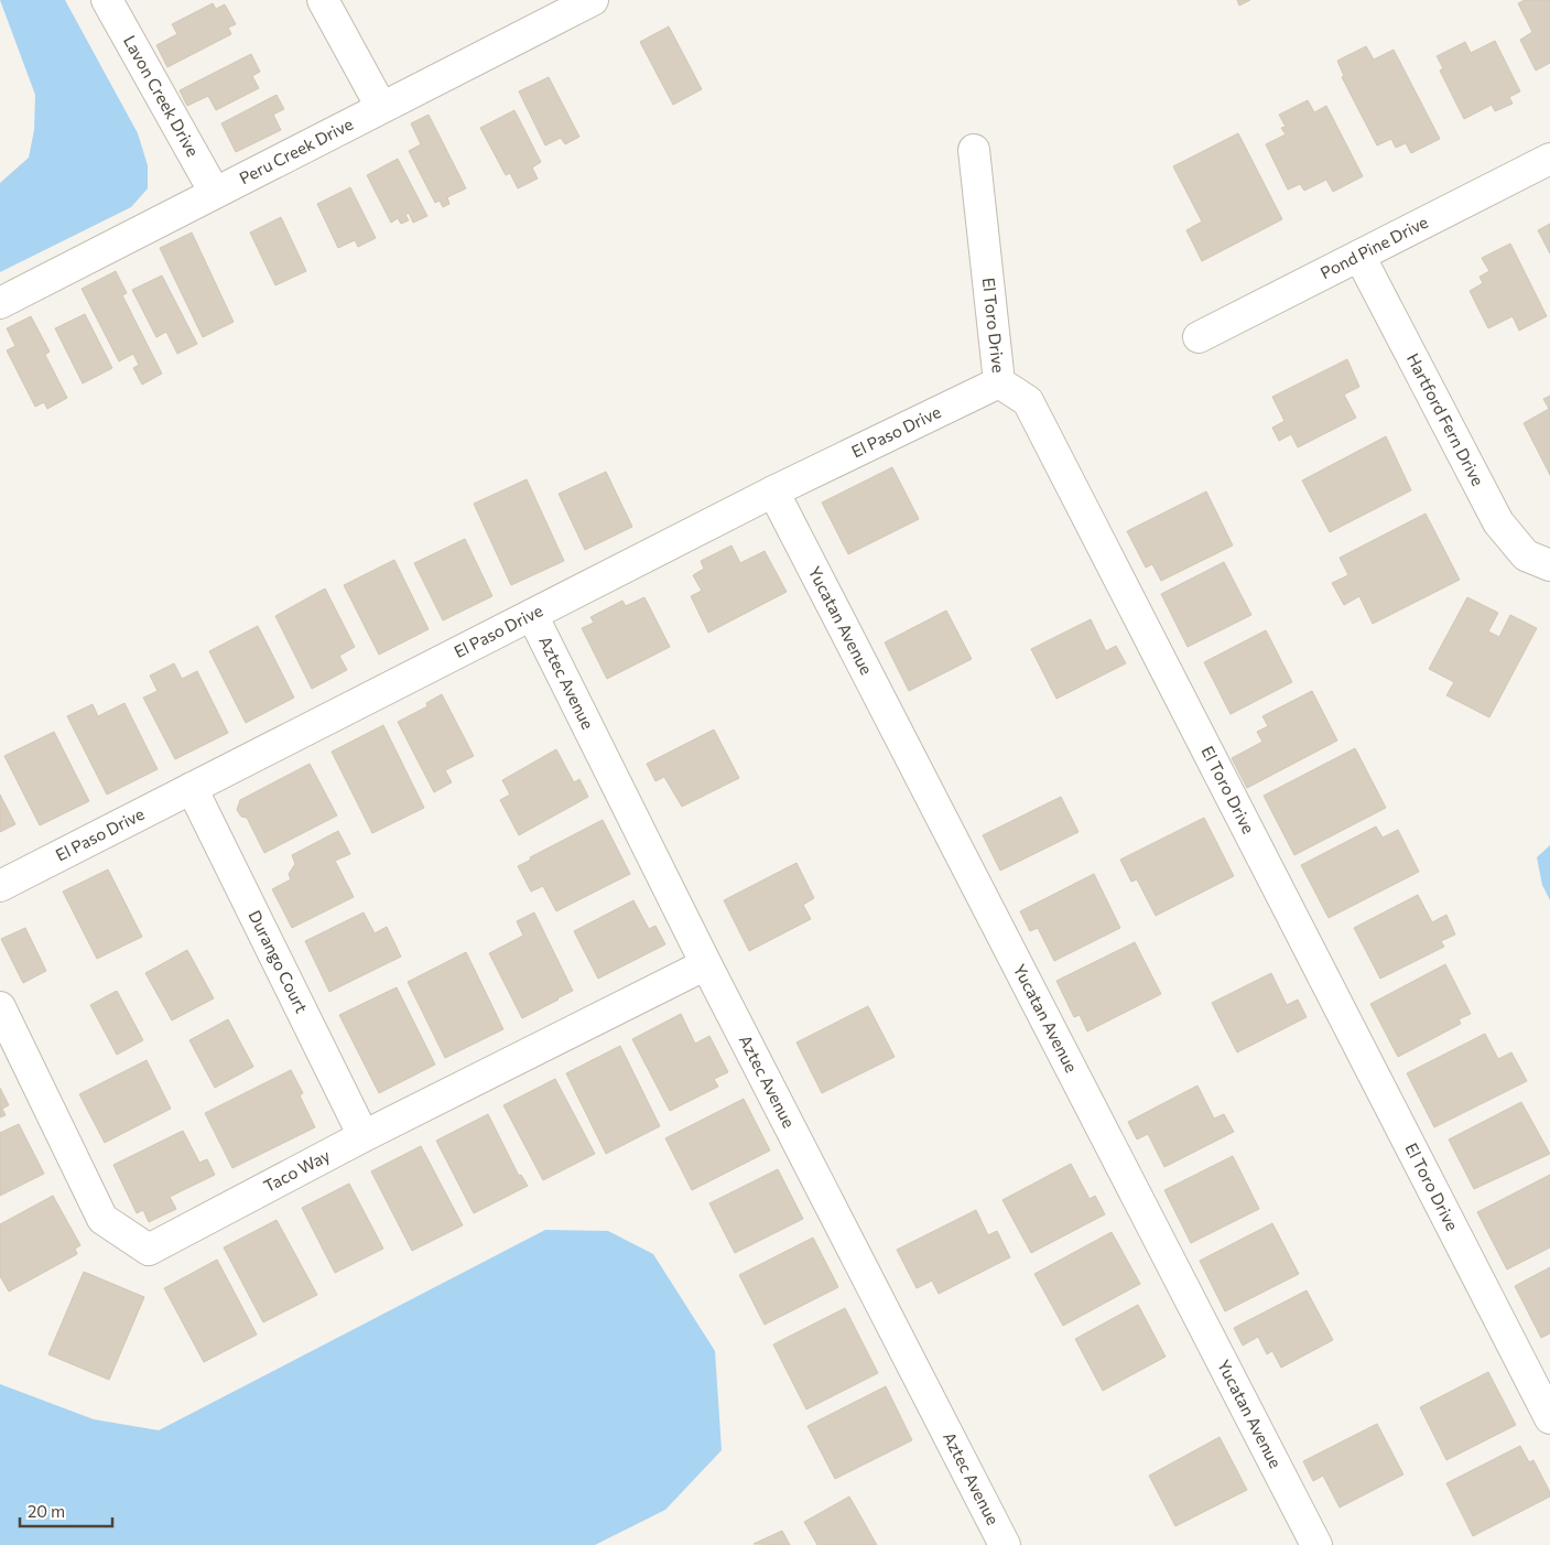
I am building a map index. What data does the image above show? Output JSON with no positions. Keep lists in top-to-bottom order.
{
  "streets": {
    "street": [
      "Lavon Creek Drive",
      "Peru Creek Drive",
      "Pond Pine Drive",
      "El Toro Drive",
      "Hartford Fern Drive",
      "El Paso Drive",
      "Yucatan Avenue",
      "Aztec Avenue",
      "Durango Court",
      "Taco Way"
    ]
  },
  "crossings": [
    ["Lavon Creek Drive", "Peru Creek Drive"],
    ["Pond Pine Drive", "Hartford Fern Drive"],
    ["El Toro Drive", "El Paso Drive"],
    ["El Paso Drive", "Yucatan Avenue"],
    ["El Paso Drive", "Aztec Avenue"],
    ["El Paso Drive", "Durango Court"],
    ["Aztec Avenue", "Taco Way"],
    ["Durango Court", "Taco Way"]
  ],
  "scale_bar": "20 m"
}
